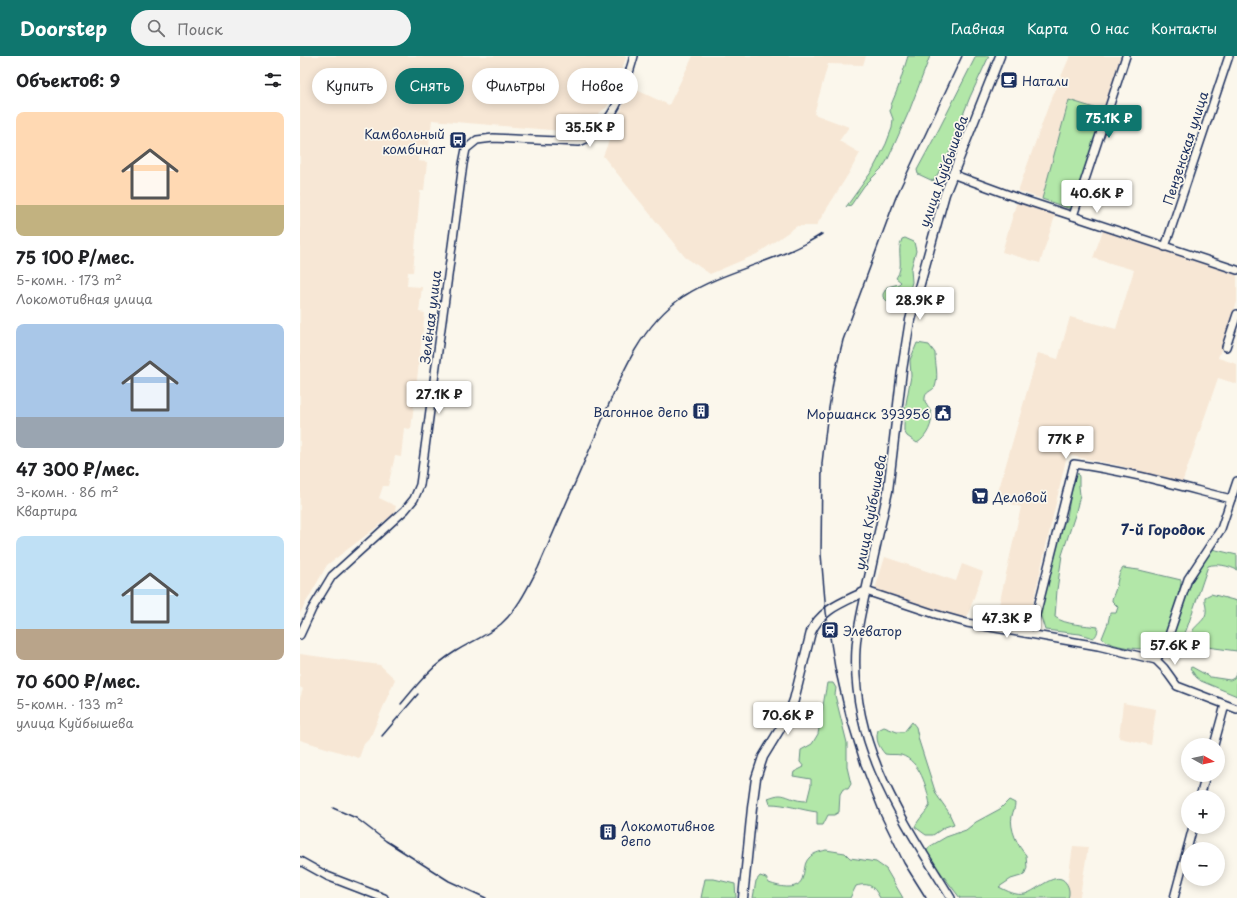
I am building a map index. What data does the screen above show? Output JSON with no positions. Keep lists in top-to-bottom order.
{
  "streets": {
    "street": ["Пензенская улица", "улица Куйбышева", "Зелёная улица"]
  },
  "districts": ["7-й Городок"],
  "places": {
    "cafe": ["Натали"],
    "bus stop": ["Камвольный комбинат"],
    "building": ["Вагонное депо", "Локомотивное депо"],
    "public building": ["Моршанск 393956"],
    "supermarket": ["Деловой"],
    "station": ["Элеватор"]
  },
  "north": "right",
  "page": {
    "header": "Doorstep",
    "search": "Поиск",
    "nav": [
      "Главная",
      "Карта",
      "О нас",
      "Контакты"
    ],
    "heading": "Объектов: 9",
    "chip": [
      "Купить",
      "Снять",
      "Фильтры",
      "Новое"
    ],
    "list": [
      {
        "name": "75 100 ₽/мес.",
        "note": "5-комн. · 173 m² · Локомотивная улица"
      },
      {
        "name": "47 300 ₽/мес.",
        "note": "3-комн. · 86 m² · Квартира"
      },
      {
        "name": "70 600 ₽/мес.",
        "note": "5-комн. · 133 m² · улица Куйбышева"
      }
    ],
    "price": [
      "75.1K ₽",
      "35.5K ₽",
      "40.6K ₽",
      "28.9K ₽",
      "27.1K ₽",
      "77K ₽",
      "47.3K ₽",
      "57.6K ₽",
      "70.6K ₽"
    ],
    "map_buttons": ["+", "−"]
  }
}
